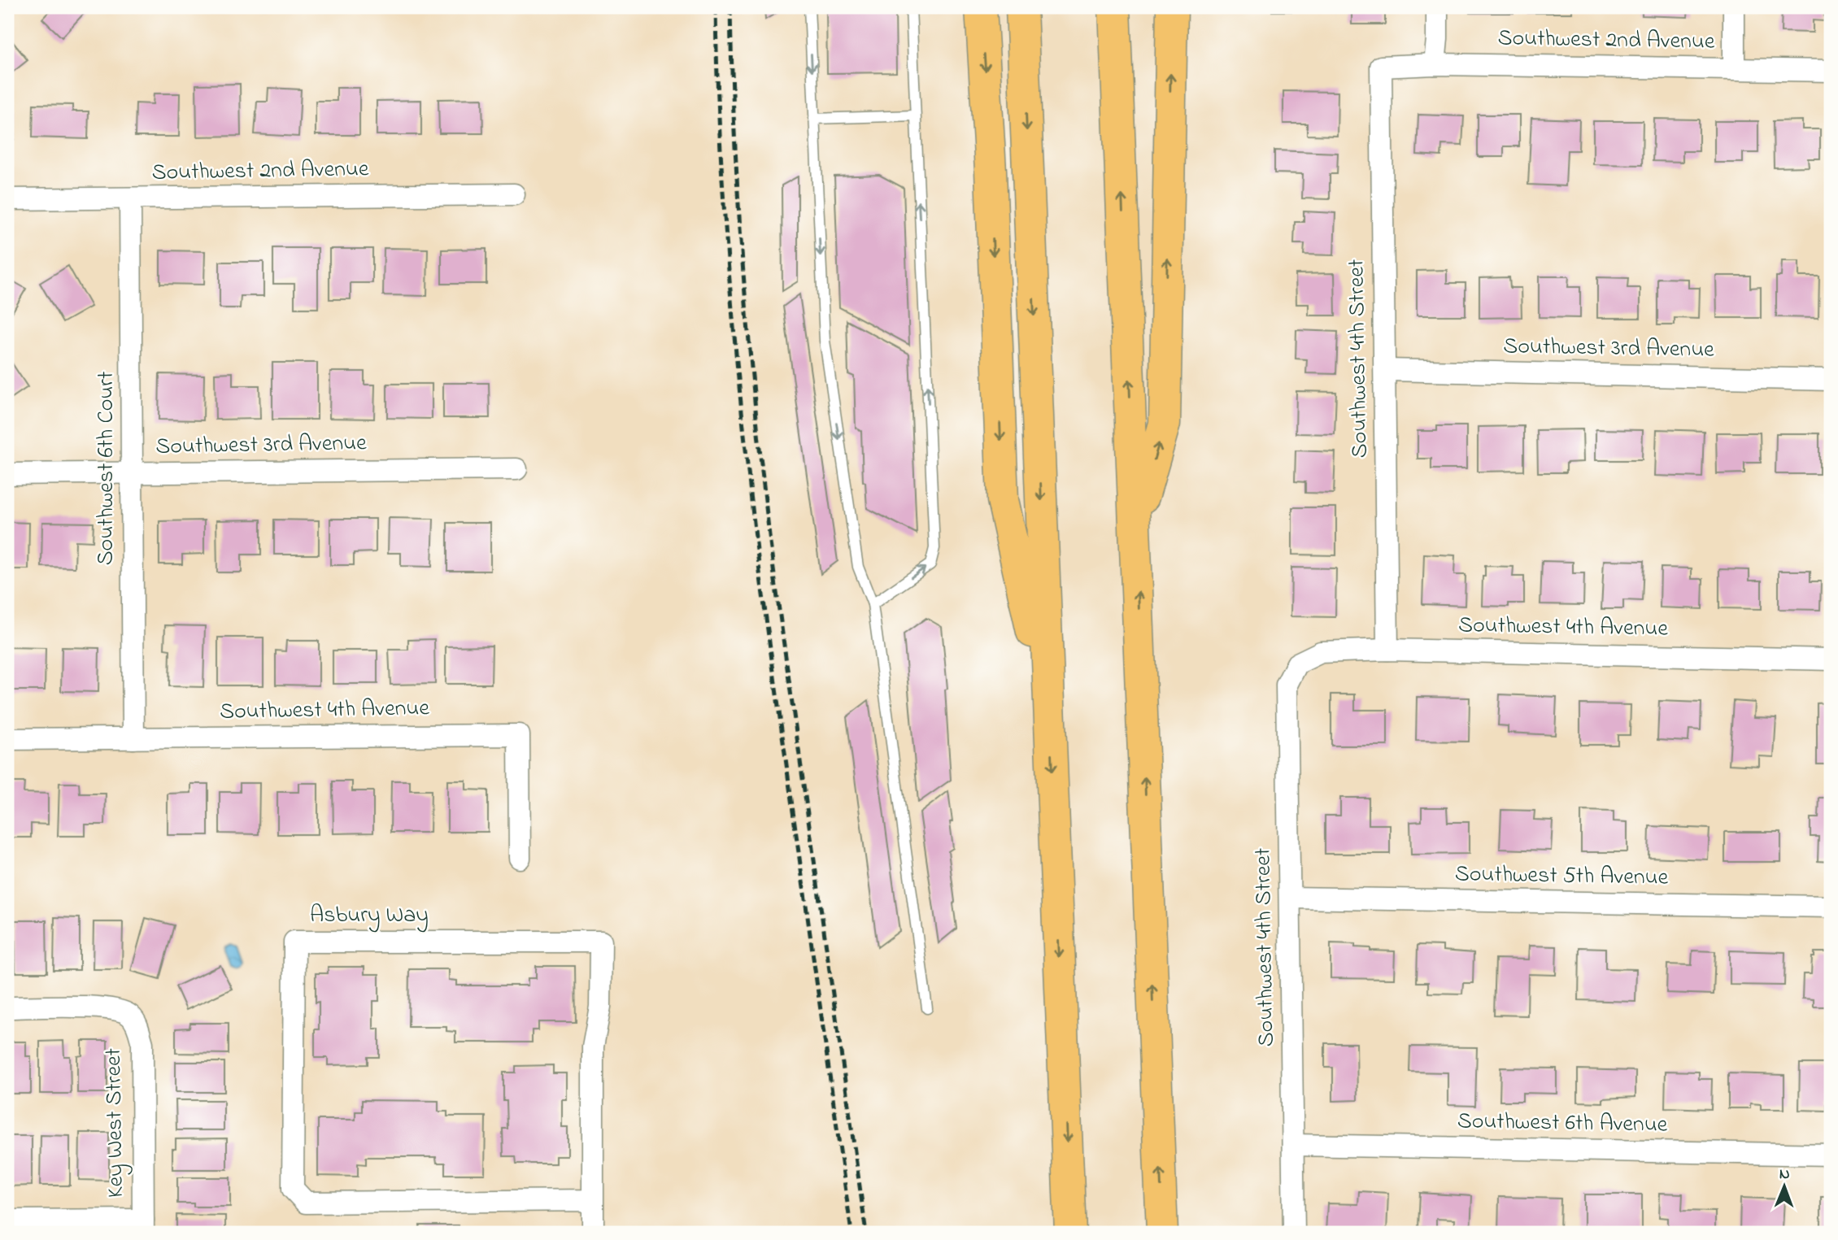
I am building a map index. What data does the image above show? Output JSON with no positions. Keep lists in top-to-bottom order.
{
  "streets": {
    "street": [
      "Southwest 2nd Avenue",
      "Southwest 3rd Avenue",
      "Southwest 4th Street",
      "Southwest 6th Court",
      "Southwest 4th Avenue",
      "Southwest 5th Avenue",
      "Asbury Way",
      "Key West Street",
      "Southwest 6th Avenue"
    ]
  },
  "crossings": [
    ["Southwest 2nd Avenue", "Southwest 4th Street"],
    ["Southwest 2nd Avenue", "Southwest 6th Court"],
    ["Southwest 3rd Avenue", "Southwest 4th Street"],
    ["Southwest 3rd Avenue", "Southwest 6th Court"],
    ["Southwest 4th Street", "Southwest 4th Avenue"],
    ["Southwest 4th Street", "Southwest 5th Avenue"],
    ["Southwest 4th Street", "Southwest 6th Avenue"],
    ["Southwest 6th Court", "Southwest 4th Avenue"]
  ],
  "north": "top"
}
